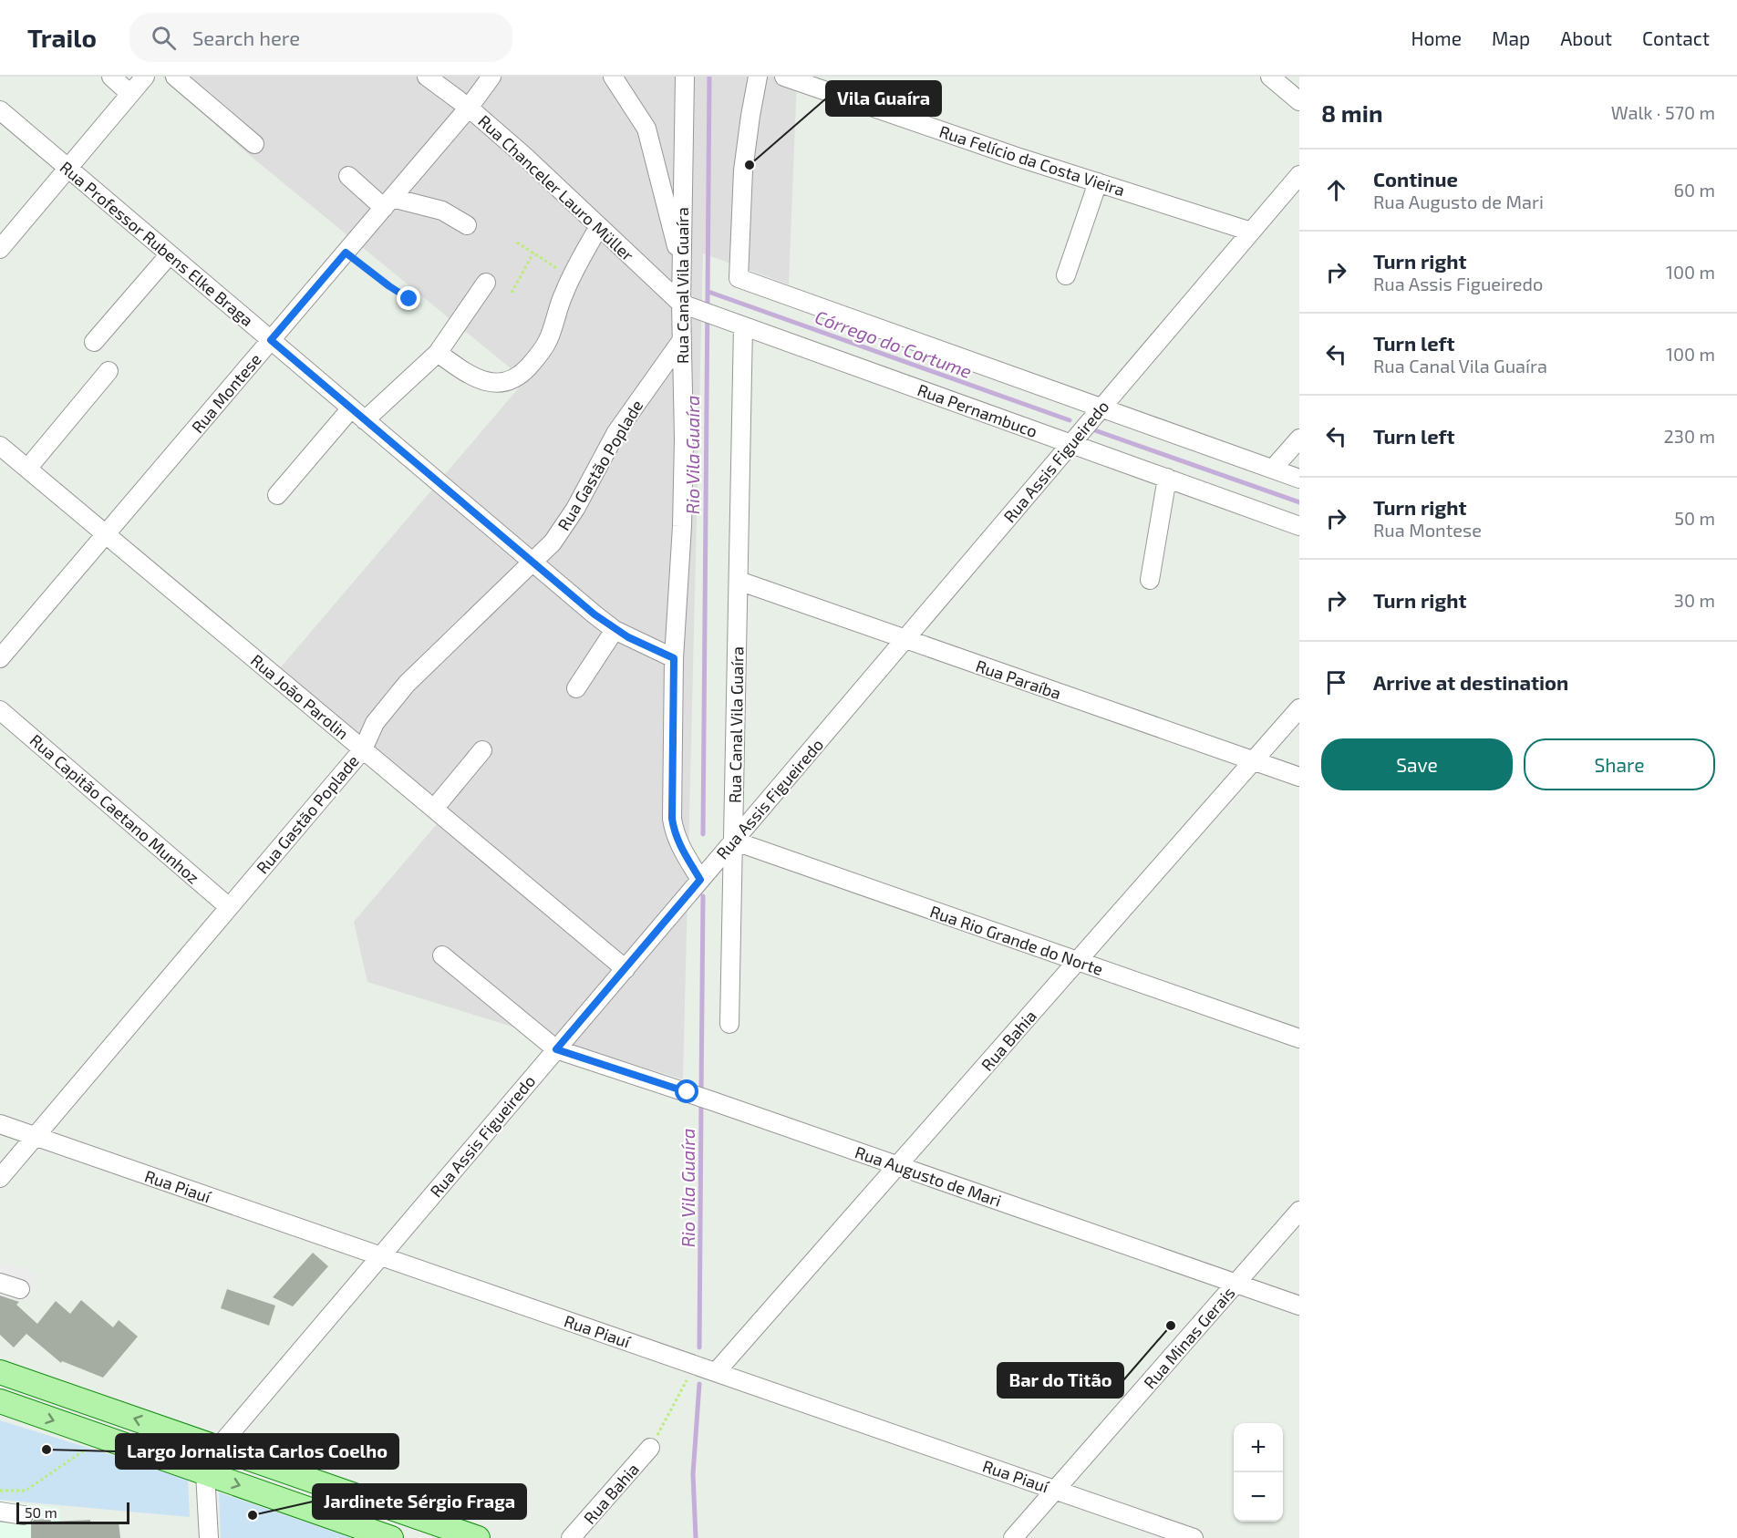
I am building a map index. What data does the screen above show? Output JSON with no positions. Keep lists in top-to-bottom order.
{
  "streets": {
    "street": [
      "Rua Felício da Costa Vieira",
      "Rua Chanceler Lauro Müller",
      "Rua Professor Rubens Elke Braga",
      "Rua Canal Vila Guaíra",
      "Rua Montese",
      "Rua Pernambuco",
      "Rua Assis Figueiredo",
      "Rua Gastão Poplade",
      "Rua Paraíba",
      "Rua João Parolin",
      "Rua Capitão Caetano Munhoz",
      "Rua Rio Grande do Norte",
      "Rua Bahia",
      "Rua Augusto de Mari",
      "Rua Piauí",
      "Rua Minas Gerais"
    ]
  },
  "crossings": [
    ["Rua Felício da Costa Vieira", "Rua Assis Figueiredo"],
    ["Rua Chanceler Lauro Müller", "Rua Canal Vila Guaíra"],
    ["Rua Chanceler Lauro Müller", "Rua Montese"],
    ["Rua Chanceler Lauro Müller", "Rua Pernambuco"],
    ["Rua Professor Rubens Elke Braga", "Rua Canal Vila Guaíra"],
    ["Rua Professor Rubens Elke Braga", "Rua Montese"],
    ["Rua Professor Rubens Elke Braga", "Rua Gastão Poplade"],
    ["Rua Canal Vila Guaíra", "Rua Pernambuco"],
    ["Rua Canal Vila Guaíra", "Rua Assis Figueiredo"],
    ["Rua Canal Vila Guaíra", "Rua Gastão Poplade"],
    ["Rua Canal Vila Guaíra", "Rua Paraíba"],
    ["Rua Canal Vila Guaíra", "Rua Rio Grande do Norte"],
    ["Rua Montese", "Rua João Parolin"],
    ["Rua Pernambuco", "Rua Assis Figueiredo"],
    ["Rua Assis Figueiredo", "Rua Paraíba"],
    ["Rua Assis Figueiredo", "Rua João Parolin"],
    ["Rua Assis Figueiredo", "Rua Rio Grande do Norte"],
    ["Rua Assis Figueiredo", "Rua Augusto de Mari"],
    ["Rua Assis Figueiredo", "Rua Piauí"],
    ["Rua Gastão Poplade", "Rua João Parolin"],
    ["Rua Gastão Poplade", "Rua Capitão Caetano Munhoz"],
    ["Rua Gastão Poplade", "Rua Piauí"],
    ["Rua Paraíba", "Rua Bahia"],
    ["Rua Rio Grande do Norte", "Rua Bahia"],
    ["Rua Bahia", "Rua Augusto de Mari"],
    ["Rua Bahia", "Rua Piauí"],
    ["Rua Augusto de Mari", "Rua Minas Gerais"],
    ["Rua Piauí", "Rua Minas Gerais"]
  ],
  "water": ["Córrego do Cortume", "Rio Vila Guaíra"],
  "places": [
    "Vila Guaíra",
    "Bar do Titão",
    "Largo Jornalista Carlos Coelho",
    "Jardinete Sérgio Fraga"
  ],
  "scale_bar": "50 m",
  "page": {
    "header": "Trailo",
    "search": "Search here",
    "nav": [
      "Home",
      "Map",
      "About",
      "Contact"
    ],
    "heading": ["8 min", "Walk · 570 m"],
    "list": [
      ["Continue", "Rua Augusto de Mari", "60 m"],
      ["Turn right", "Rua Assis Figueiredo", "100 m"],
      ["Turn left", "Rua Canal Vila Guaíra", "100 m"],
      ["Turn left", "230 m"],
      ["Turn right", "Rua Montese", "50 m"],
      ["Turn right", "30 m"],
      "Arrive at destination"
    ],
    "buttons": ["Save", "Share"],
    "map_buttons": ["+", "−"],
    "scale": "50 m"
  }
}
